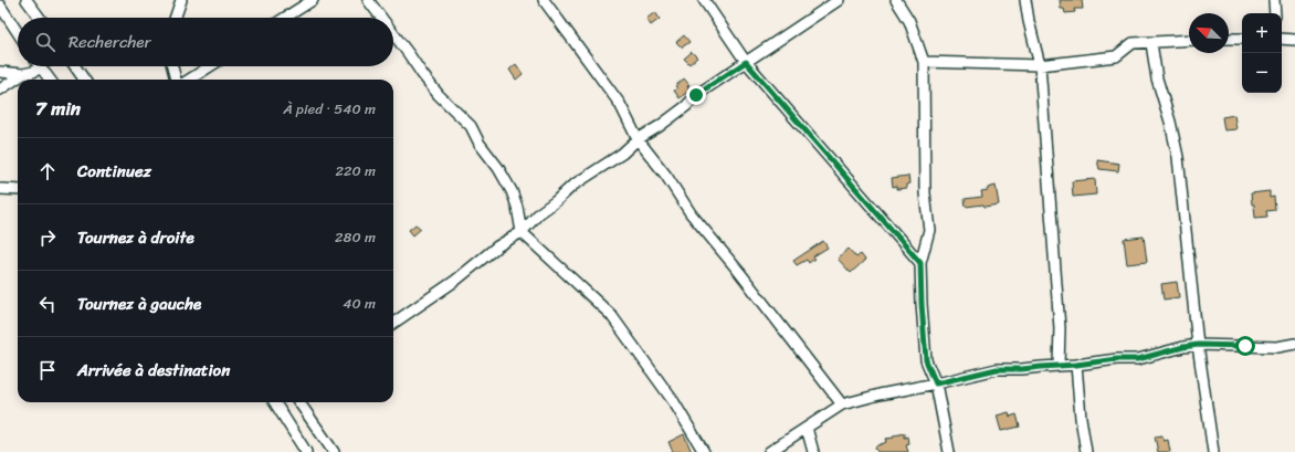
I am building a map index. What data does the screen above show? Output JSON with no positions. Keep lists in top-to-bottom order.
{
  "north": "top left",
  "page": {
    "map_buttons": ["+", "−"],
    "search": "Rechercher",
    "heading": ["7 min", "À pied · 540 m"],
    "list": [
      ["Continuez", "220 m"],
      ["Tournez à droite", "280 m"],
      ["Tournez à gauche", "40 m"],
      "Arrivée à destination"
    ]
  }
}
